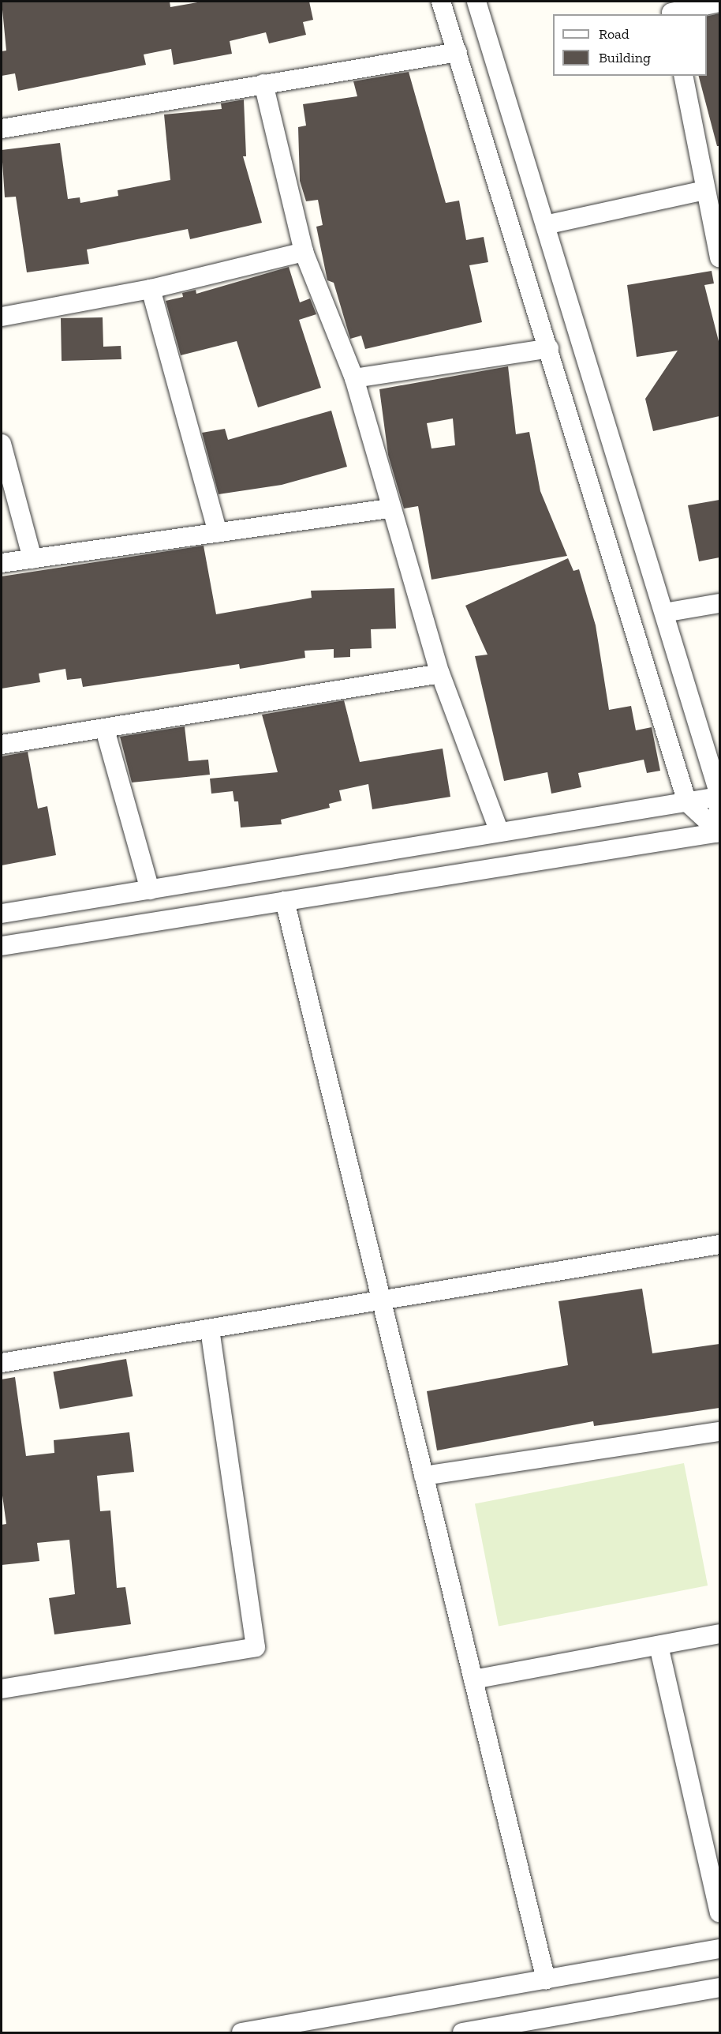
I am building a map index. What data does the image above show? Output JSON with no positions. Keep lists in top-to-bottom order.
{
  "legend": ["Road", "Building"]
}
